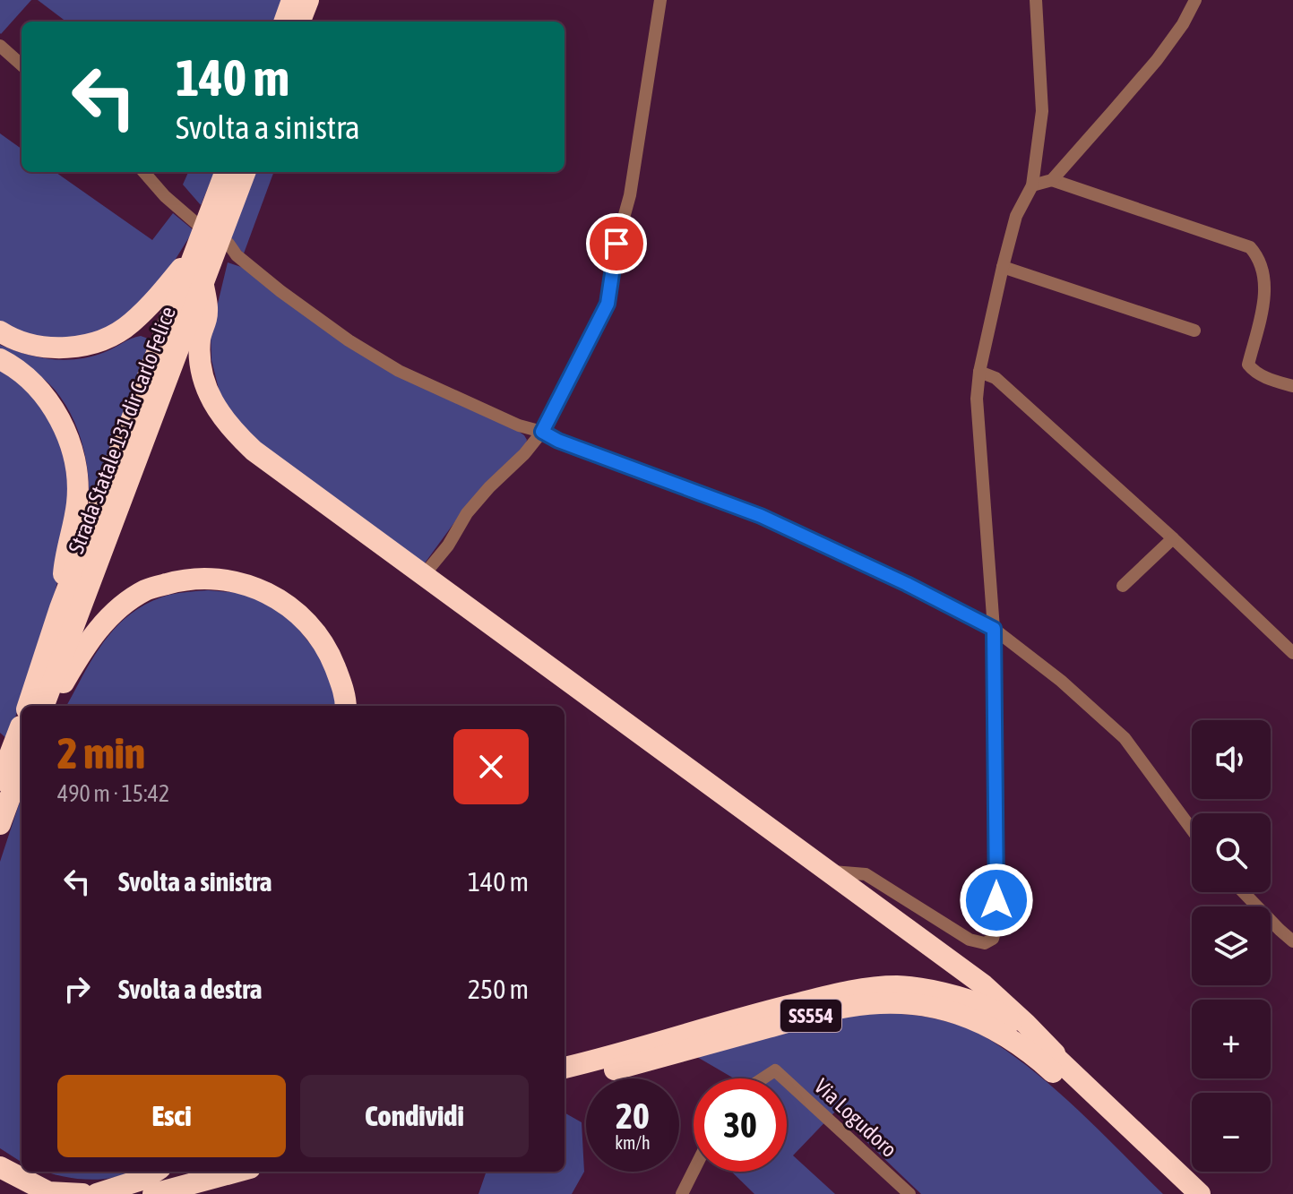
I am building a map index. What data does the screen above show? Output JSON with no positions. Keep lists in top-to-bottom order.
{
  "streets": {
    "highway": ["Strada Statale 131 dir Carlo Felice", "SS554"],
    "street": ["Via Logudoro"]
  },
  "page": {
    "turn": ["140 m", "Svolta a sinistra"],
    "heading": ["2 min", "490 m · 15:42"],
    "map_buttons": ["+", "−"],
    "list": [
      {
        "name": "Svolta a sinistra",
        "value": "140 m"
      },
      {
        "name": "Svolta a destra",
        "value": "250 m"
      }
    ],
    "buttons": ["Esci", "Condividi"],
    "speed": "20 km/h",
    "limit": "30"
  }
}
